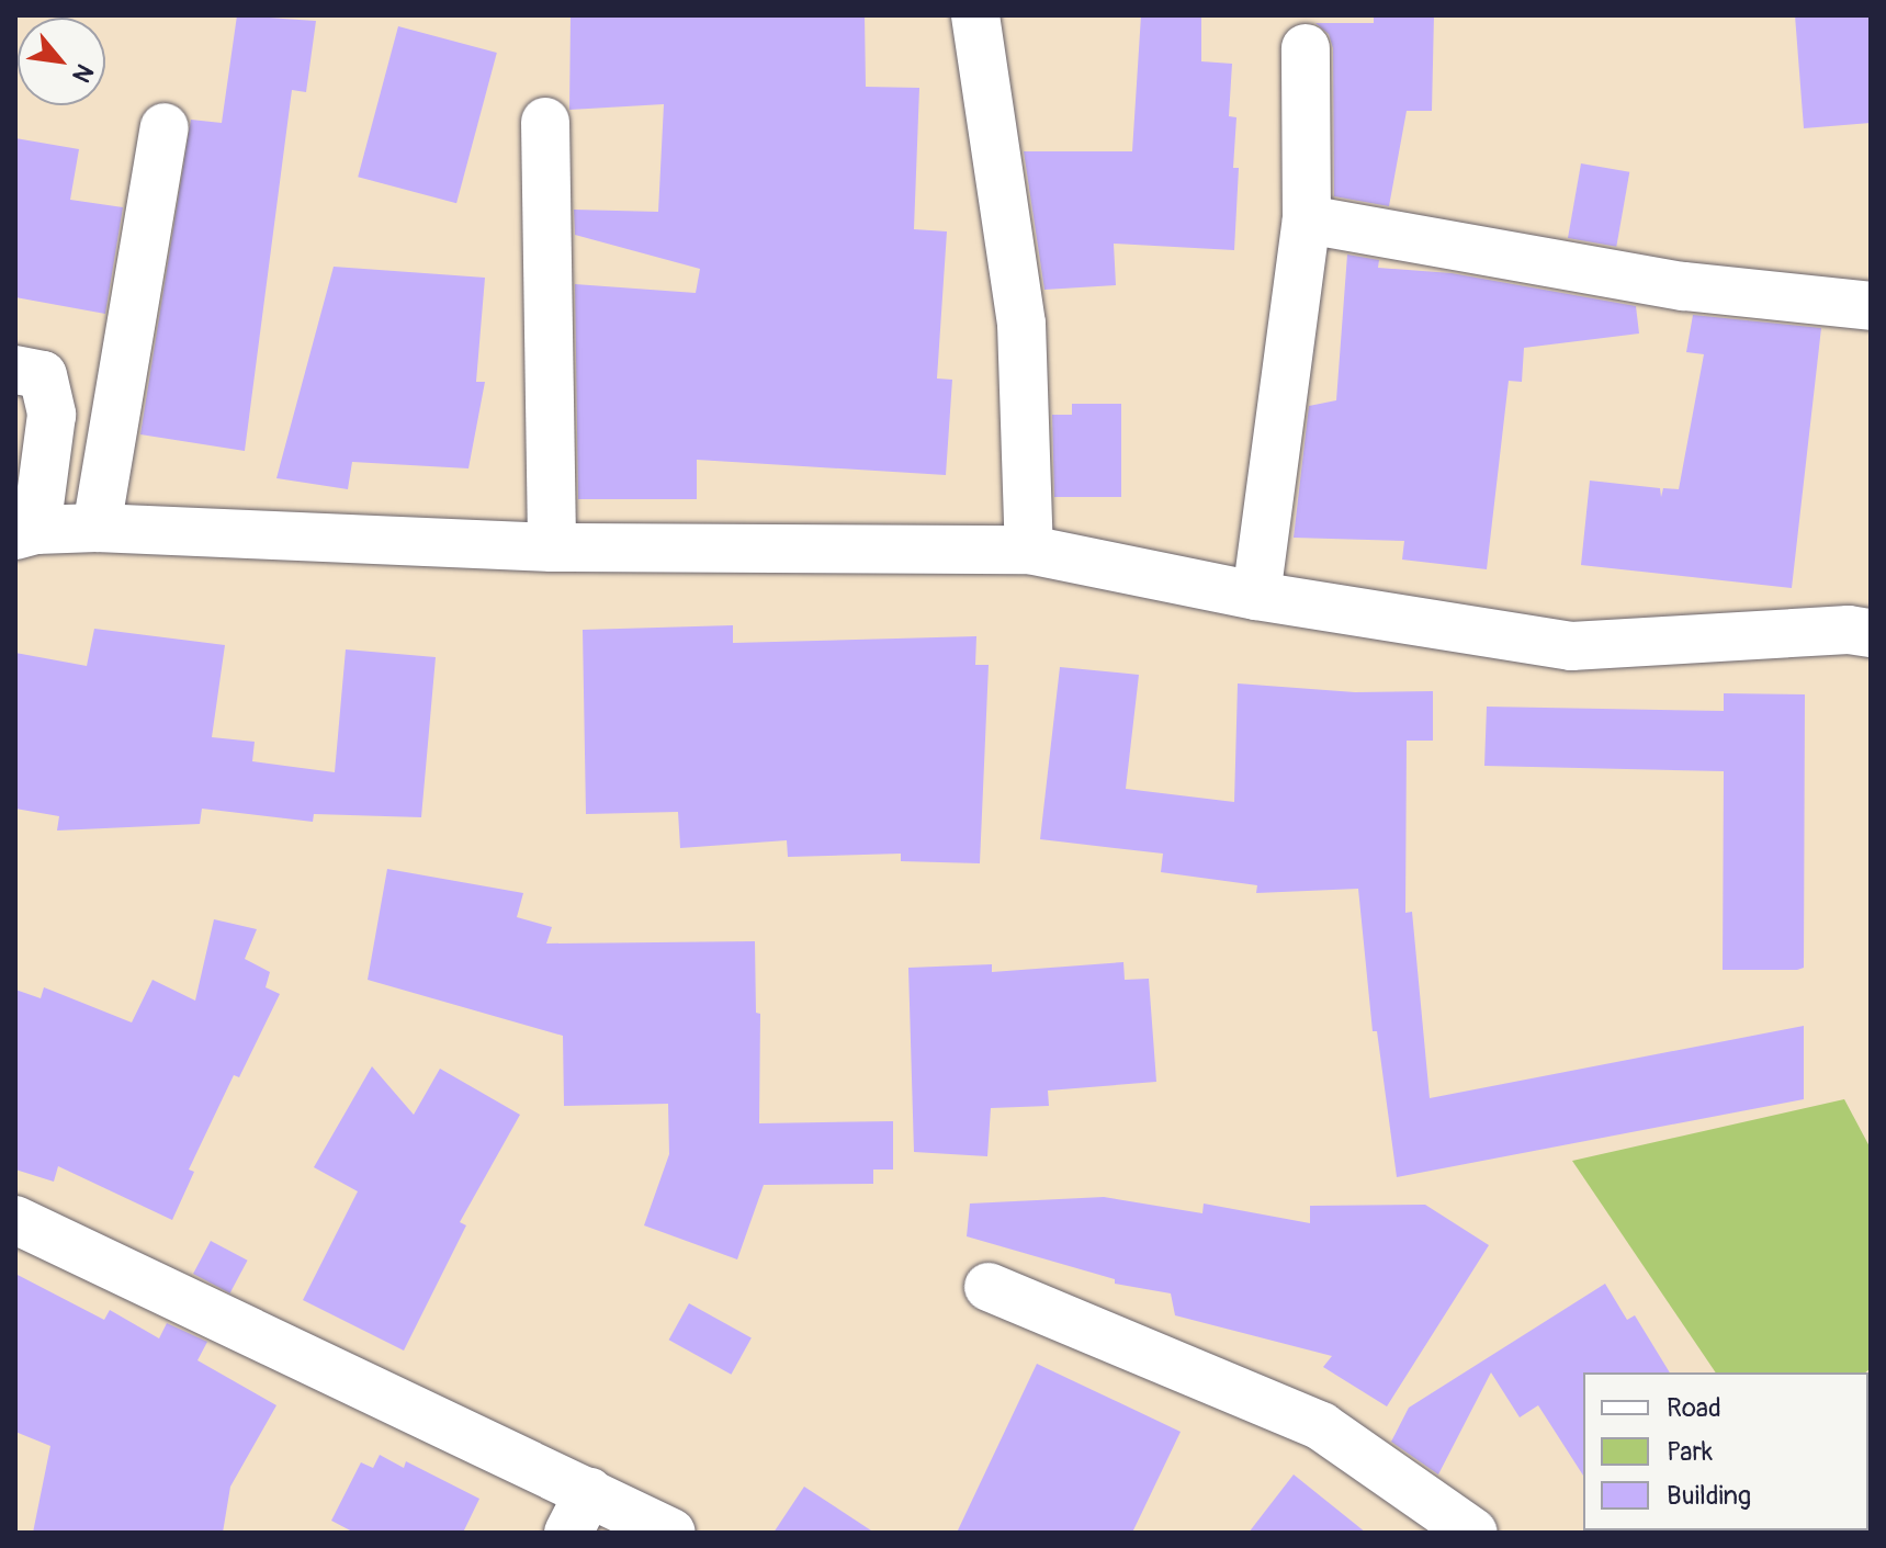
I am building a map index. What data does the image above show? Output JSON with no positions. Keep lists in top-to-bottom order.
{
  "legend": ["Road", "Park", "Building"],
  "north": "bottom right"
}
